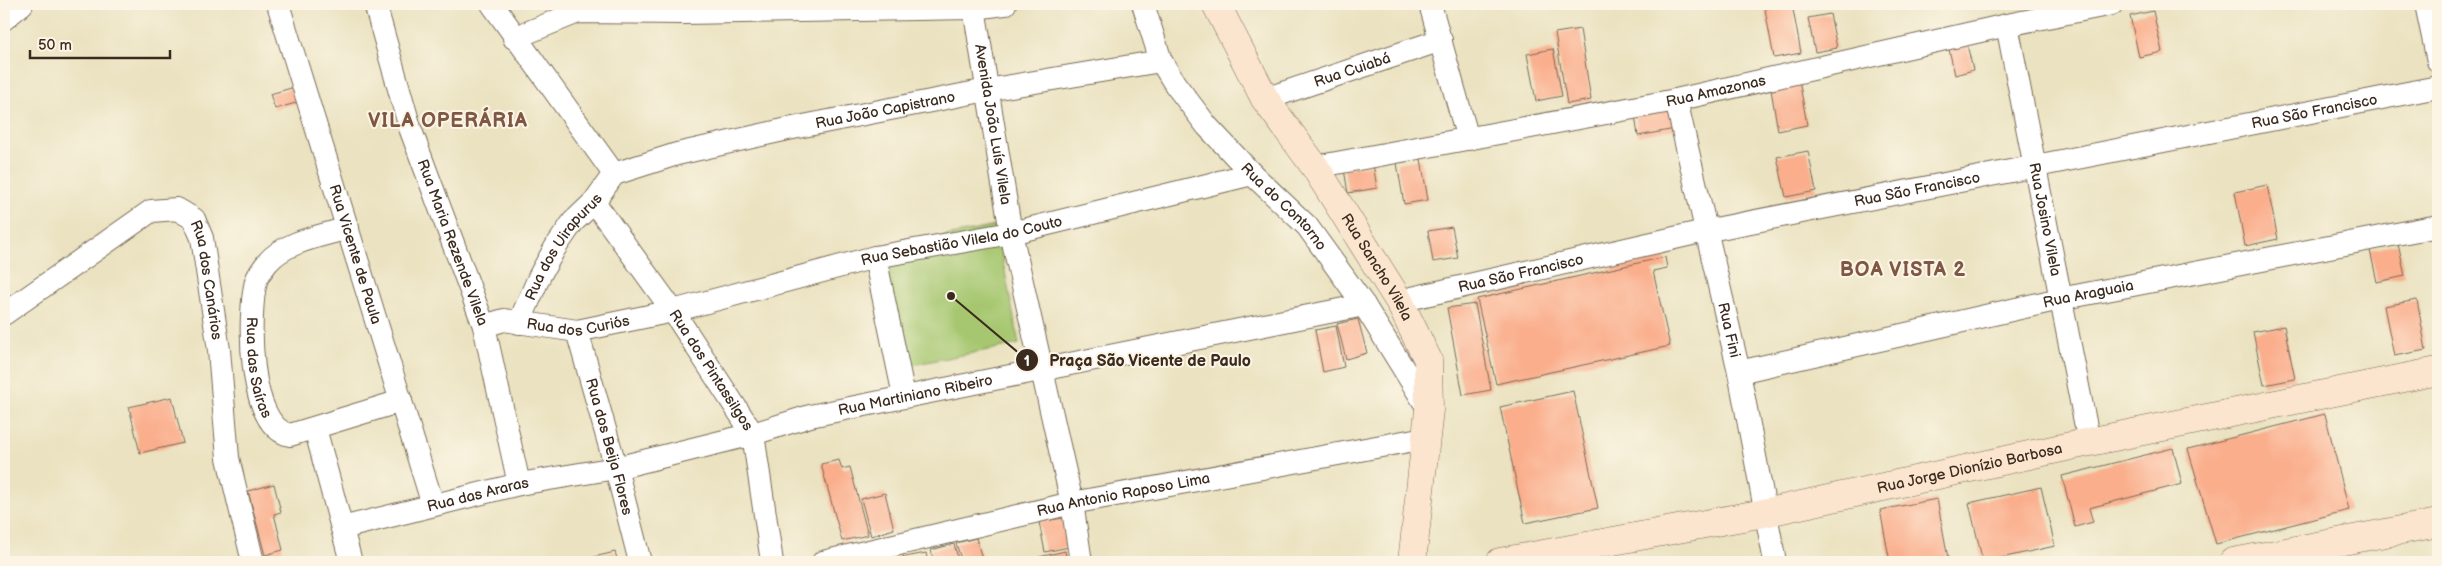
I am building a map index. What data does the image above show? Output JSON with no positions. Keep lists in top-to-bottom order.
{
  "streets": {
    "main road": ["Rua Sancho Vilela", "Rua Jorge Dionízio Barbosa"],
    "street": [
      "Rua Cuiabá",
      "Rua Amazonas",
      "Rua João Capistrano",
      "Rua São Francisco",
      "Avenida João Luís Vilela",
      "Rua do Contorno",
      "Rua Josino Vilela",
      "Rua Sebastião Vilela do Couto",
      "Rua Maria Rezende Vilela",
      "Rua dos Uirapurus",
      "Rua Vicente de Paula",
      "Rua dos Canários",
      "Rua Araguaia",
      "Rua dos Curiós",
      "Rua Fini",
      "Rua das Saíras",
      "Rua dos Pintassilgos",
      "Rua Martiniano Ribeiro",
      "Rua dos Beija Flores",
      "Rua das Araras",
      "Rua Antonio Raposo Lima"
    ]
  },
  "crossings": [
    ["Rua Cuiabá", "Rua Sancho Vilela"],
    ["Rua Amazonas", "Rua Josino Vilela"],
    ["Rua Amazonas", "Rua Sancho Vilela"],
    ["Rua Amazonas", "Rua Fini"],
    ["Rua João Capistrano", "Avenida João Luís Vilela"],
    ["Rua João Capistrano", "Rua do Contorno"],
    ["Rua João Capistrano", "Rua dos Uirapurus"],
    ["Rua São Francisco", "Rua Josino Vilela"],
    ["Rua São Francisco", "Rua Sancho Vilela"],
    ["Rua São Francisco", "Rua Fini"],
    ["Avenida João Luís Vilela", "Rua Sebastião Vilela do Couto"],
    ["Avenida João Luís Vilela", "Rua Martiniano Ribeiro"],
    ["Avenida João Luís Vilela", "Rua Antonio Raposo Lima"],
    ["Rua do Contorno", "Rua Sebastião Vilela do Couto"],
    ["Rua do Contorno", "Rua Sancho Vilela"],
    ["Rua do Contorno", "Rua Martiniano Ribeiro"],
    ["Rua Josino Vilela", "Rua Araguaia"],
    ["Rua Josino Vilela", "Rua Jorge Dionízio Barbosa"],
    ["Rua Sebastião Vilela do Couto", "Rua dos Curiós"],
    ["Rua Sebastião Vilela do Couto", "Rua dos Pintassilgos"],
    ["Rua Maria Rezende Vilela", "Rua dos Curiós"],
    ["Rua Maria Rezende Vilela", "Rua das Araras"],
    ["Rua dos Uirapurus", "Rua dos Curiós"],
    ["Rua dos Uirapurus", "Rua dos Pintassilgos"],
    ["Rua Vicente de Paula", "Rua das Saíras"],
    ["Rua Vicente de Paula", "Rua das Araras"],
    ["Rua Sancho Vilela", "Rua Antonio Raposo Lima"],
    ["Rua Araguaia", "Rua Fini"],
    ["Rua dos Curiós", "Rua dos Pintassilgos"],
    ["Rua dos Curiós", "Rua dos Beija Flores"],
    ["Rua Fini", "Rua Jorge Dionízio Barbosa"],
    ["Rua dos Pintassilgos", "Rua Martiniano Ribeiro"],
    ["Rua Martiniano Ribeiro", "Rua dos Beija Flores"],
    ["Rua Martiniano Ribeiro", "Rua das Araras"],
    ["Rua dos Beija Flores", "Rua das Araras"]
  ],
  "districts": ["VILA OPERÁRIA", "BOA VISTA 2"],
  "places": ["Praça São Vicente de Paulo"],
  "scale_bar": "50 m"
}
